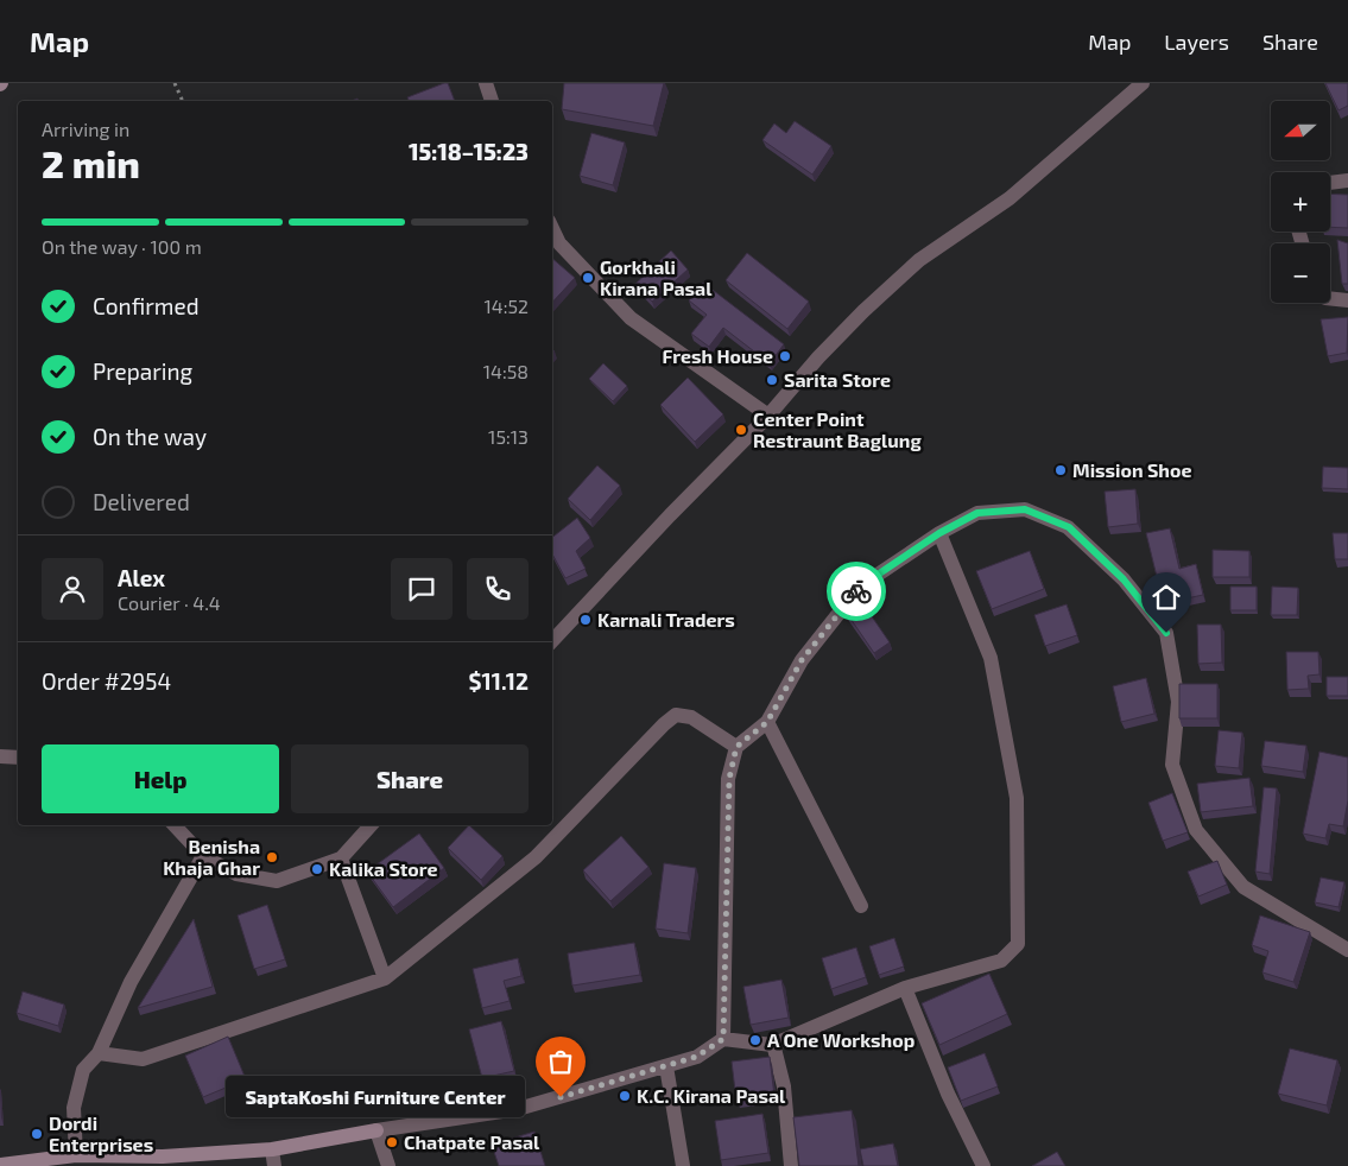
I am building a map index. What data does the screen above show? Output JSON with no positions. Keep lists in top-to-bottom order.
{
  "places": [
    "Gorkhali Kirana Pasal",
    "Fresh House",
    "Sarita Store",
    "Center Point Restraunt Baglung",
    "Mission Shoe",
    "Karnali Traders",
    "Benisha Khaja Ghar",
    "Kalika Store",
    "A One Workshop",
    "K.C. Kirana Pasal",
    "SaptaKoshi Furniture Center",
    "Dordi Enterprises",
    "Chatpate Pasal"
  ],
  "north": "left",
  "page": {
    "header": "Map",
    "nav": ["Map", "Layers", "Share"],
    "map_buttons": ["+", "−"],
    "heading": ["2 min", "Arriving in", "15:18–15:23"],
    "panel": [
      "Alex",
      "Courier · 4.4",
      "Order #2954",
      "$11.12"
    ],
    "bar": "On the way · 100 m",
    "list": [
      ["Confirmed", "14:52"],
      ["Preparing", "14:58"],
      ["On the way", "15:13"],
      "Delivered"
    ],
    "buttons": ["Help", "Share"],
    "bubble": "SaptaKoshi Furniture Center"
  }
}
